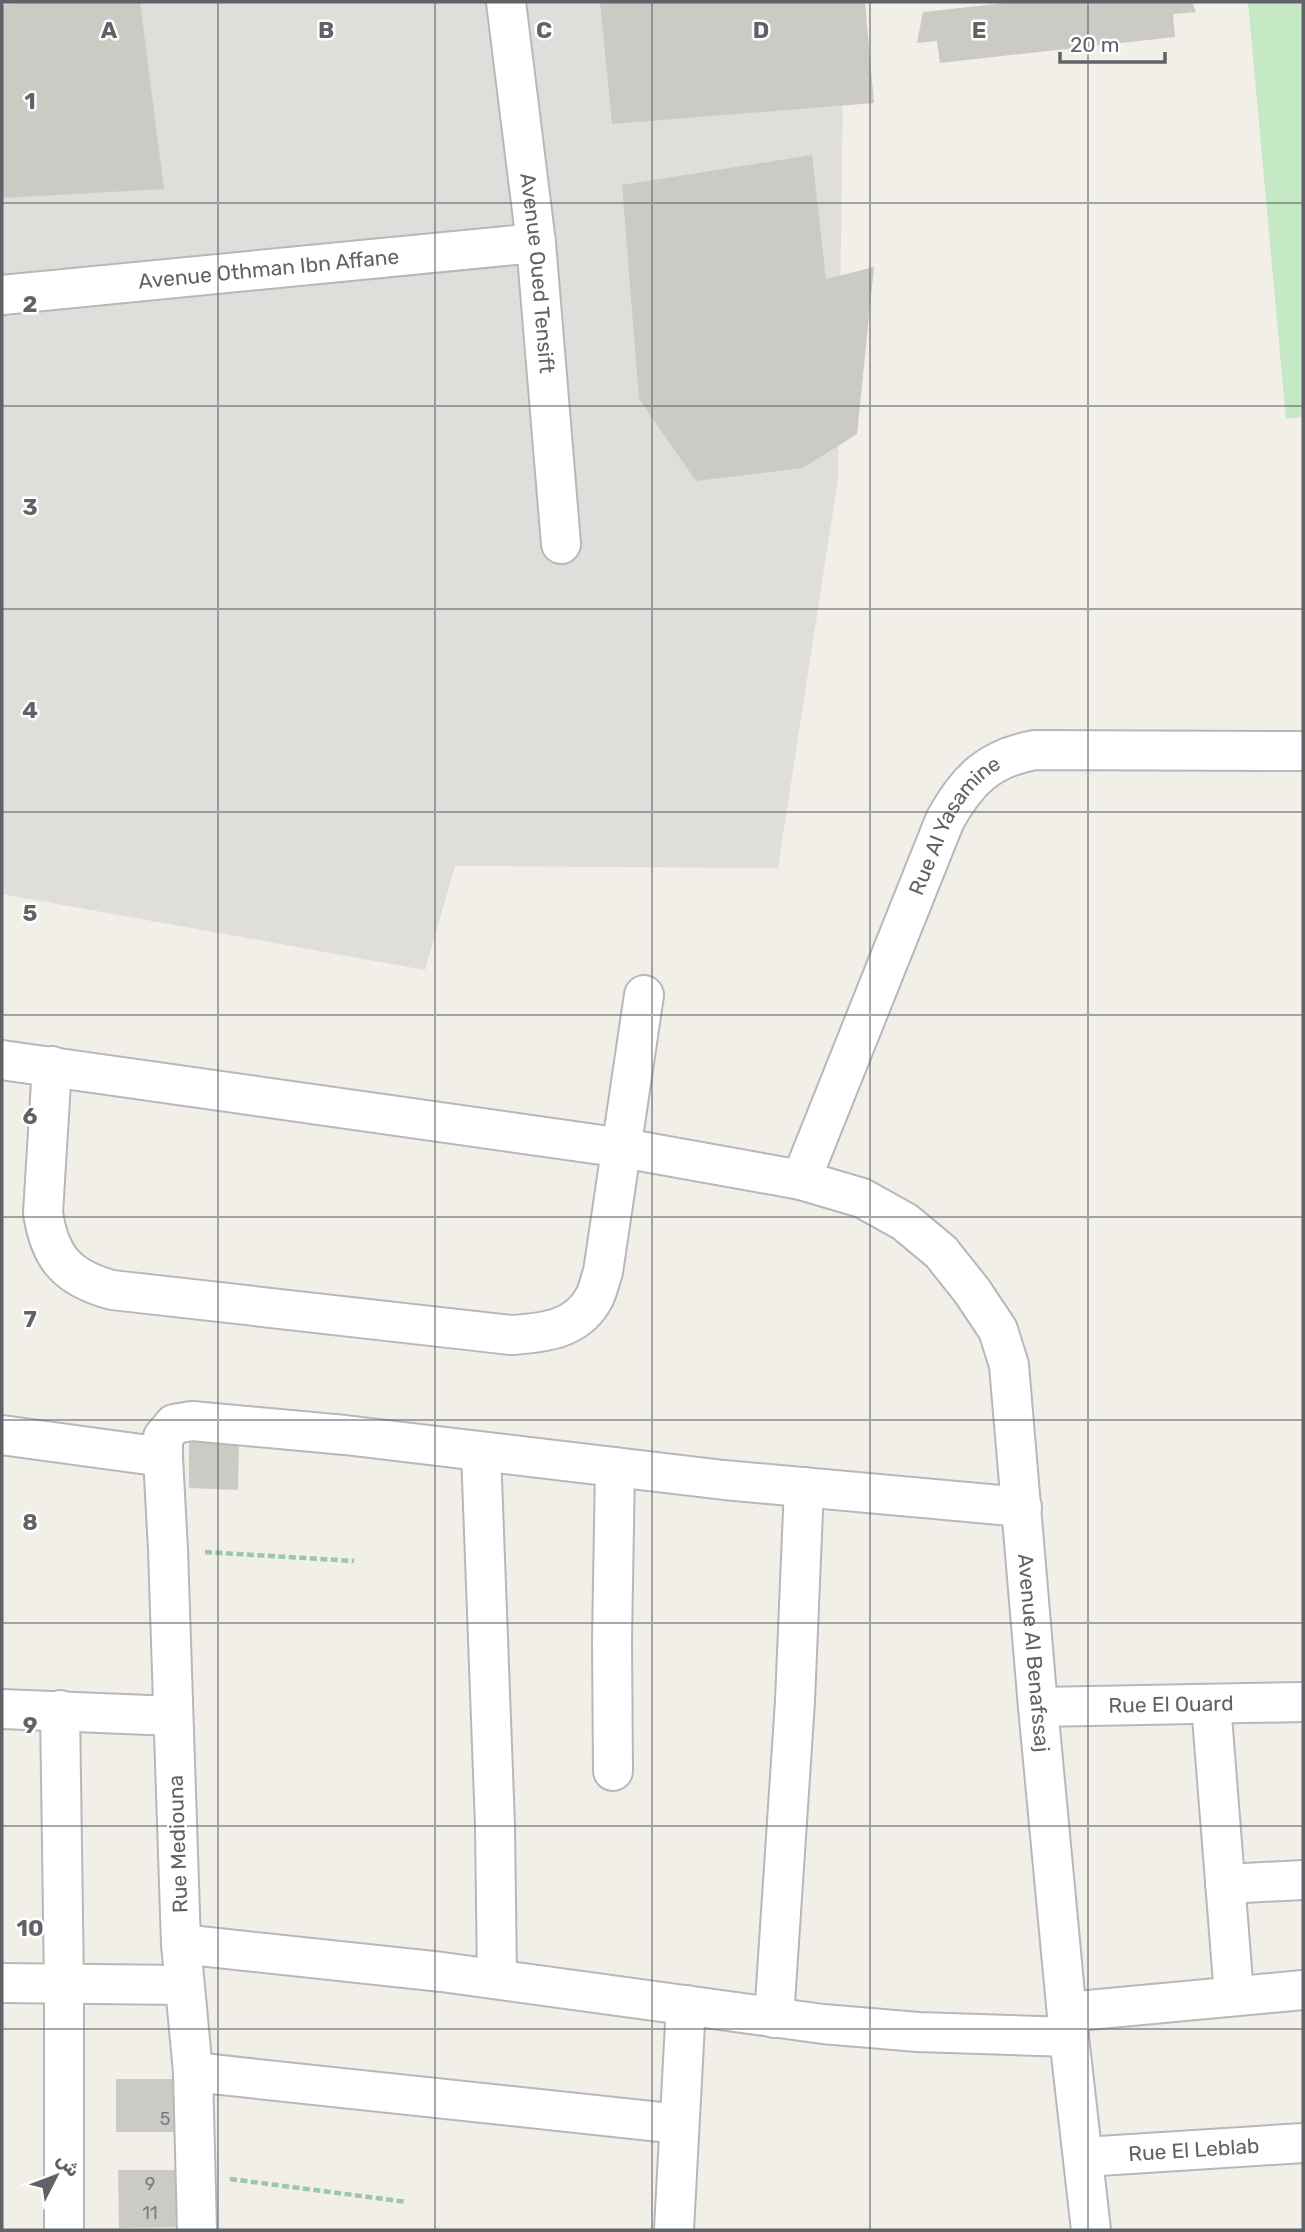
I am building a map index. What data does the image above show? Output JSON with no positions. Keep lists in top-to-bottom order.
{
  "streets": {
    "street": [
      "Avenue Othman Ibn Affane",
      "Avenue Oued Tensift",
      "Rue Al Yasamine",
      "Avenue Al Benafssaj",
      "Rue El Ouard",
      "Rue Mediouna",
      "Rue El Leblab"
    ]
  },
  "crossings": [
    ["Avenue Othman Ibn Affane", "Avenue Oued Tensift"],
    ["Rue Al Yasamine", "Avenue Al Benafssaj"],
    ["Avenue Al Benafssaj", "Rue El Ouard"],
    ["Avenue Al Benafssaj", "Rue El Leblab"]
  ],
  "house_numbers": ["5", "9", "11"],
  "scale_bar": "20 m",
  "north": "top right",
  "grid": {
    "columns": [
      "A",
      "B",
      "C",
      "D",
      "E"
    ],
    "rows": [
      "1",
      "2",
      "3",
      "4",
      "5",
      "6",
      "7",
      "8",
      "9",
      "10"
    ]
  }
}
